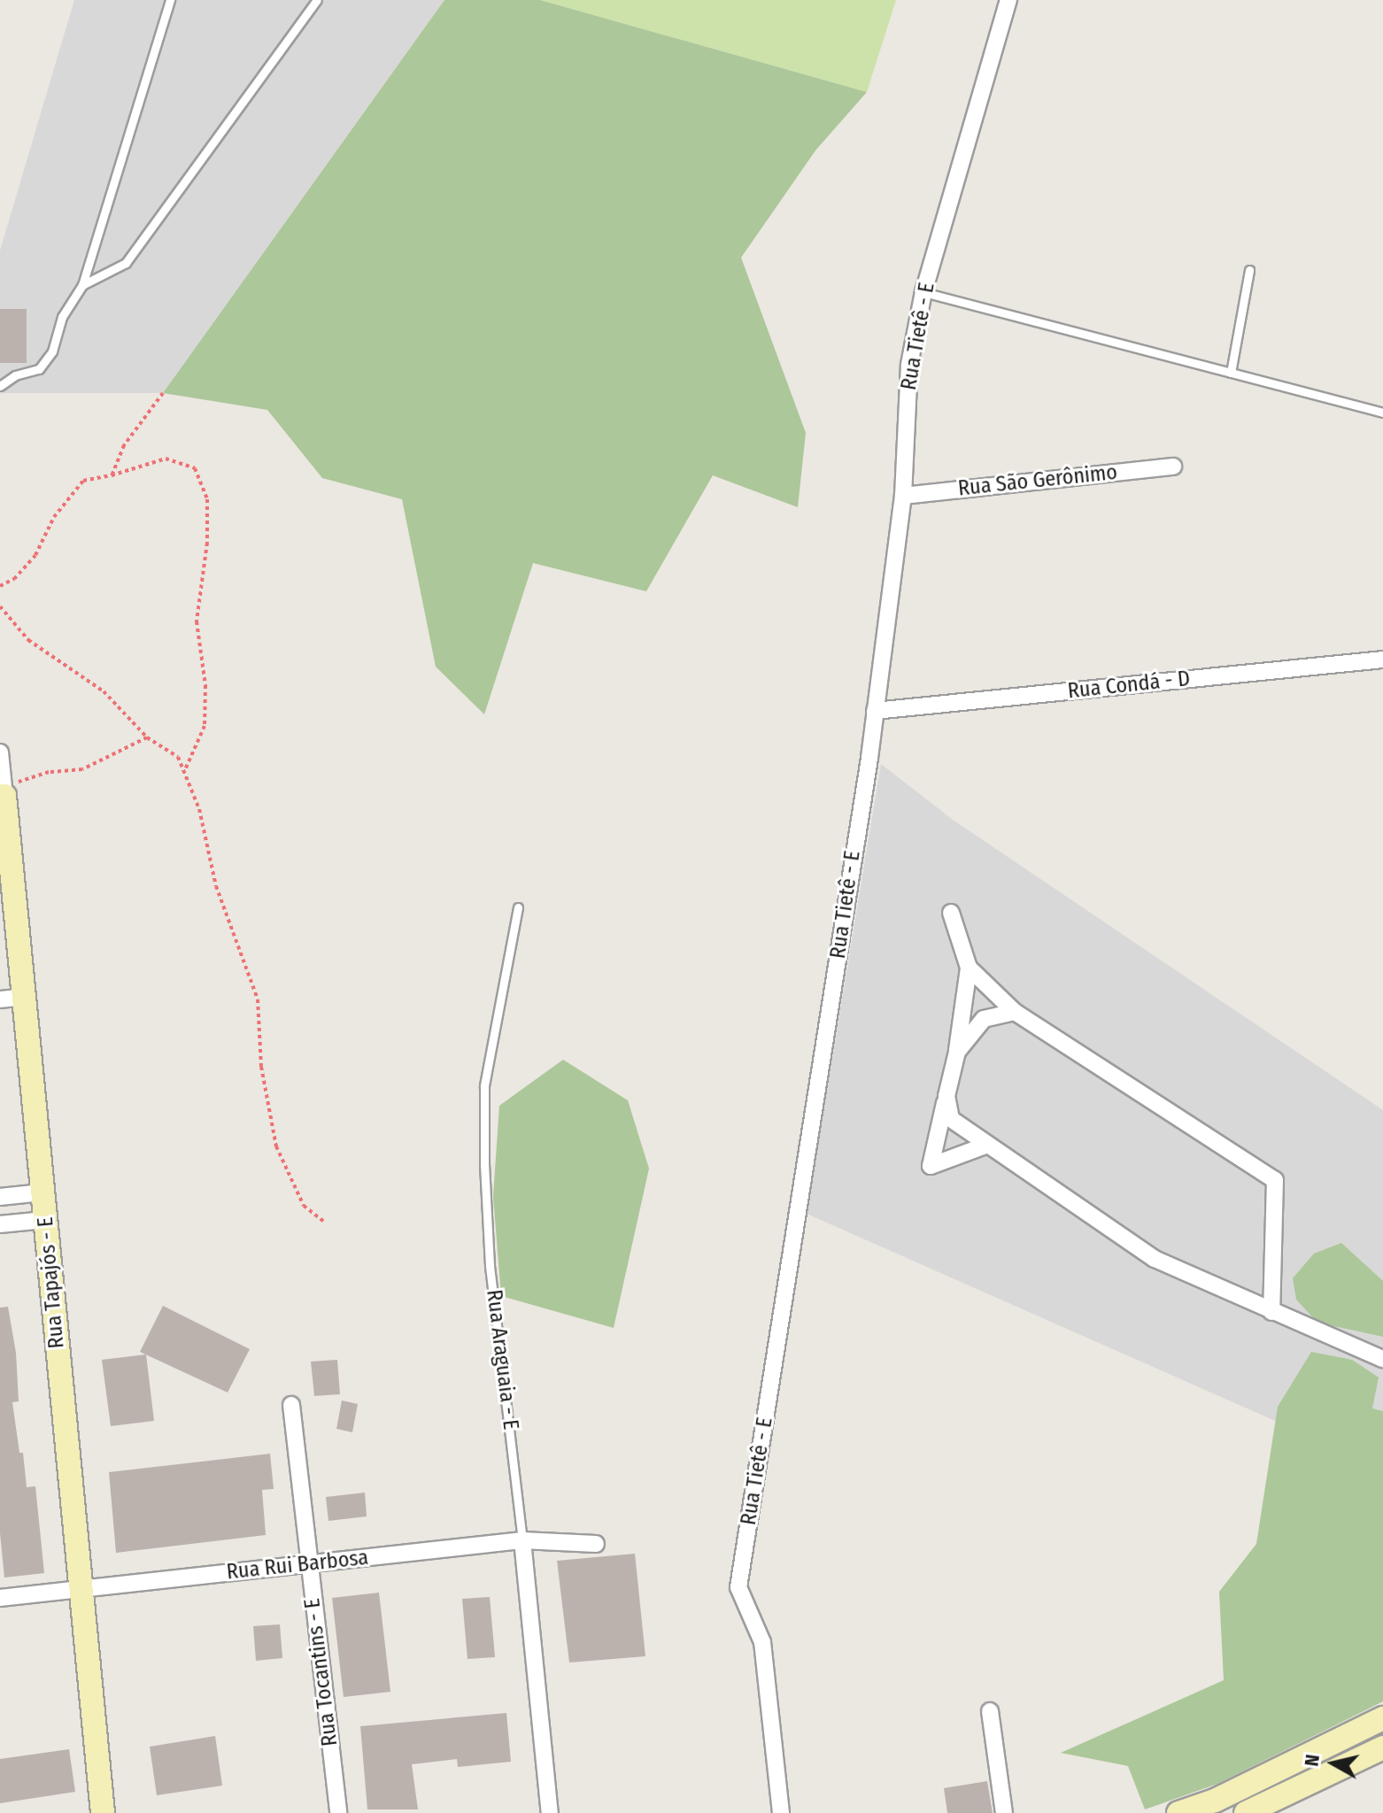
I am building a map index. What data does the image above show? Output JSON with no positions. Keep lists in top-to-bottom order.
{
  "streets": {
    "street": [
      "Rua Tietê - E",
      "Rua São Gerônimo",
      "Rua Condá - D",
      "Rua Tapajós - E",
      "Rua Araguaia - E",
      "Rua Rui Barbosa",
      "Rua Tocantins - E"
    ]
  },
  "crossings": [
    ["Rua Tietê - E", "Rua São Gerônimo"],
    ["Rua Tietê - E", "Rua Condá - D"],
    ["Rua Tapajós - E", "Rua Rui Barbosa"],
    ["Rua Araguaia - E", "Rua Rui Barbosa"],
    ["Rua Rui Barbosa", "Rua Tocantins - E"]
  ],
  "north": "left"
}
